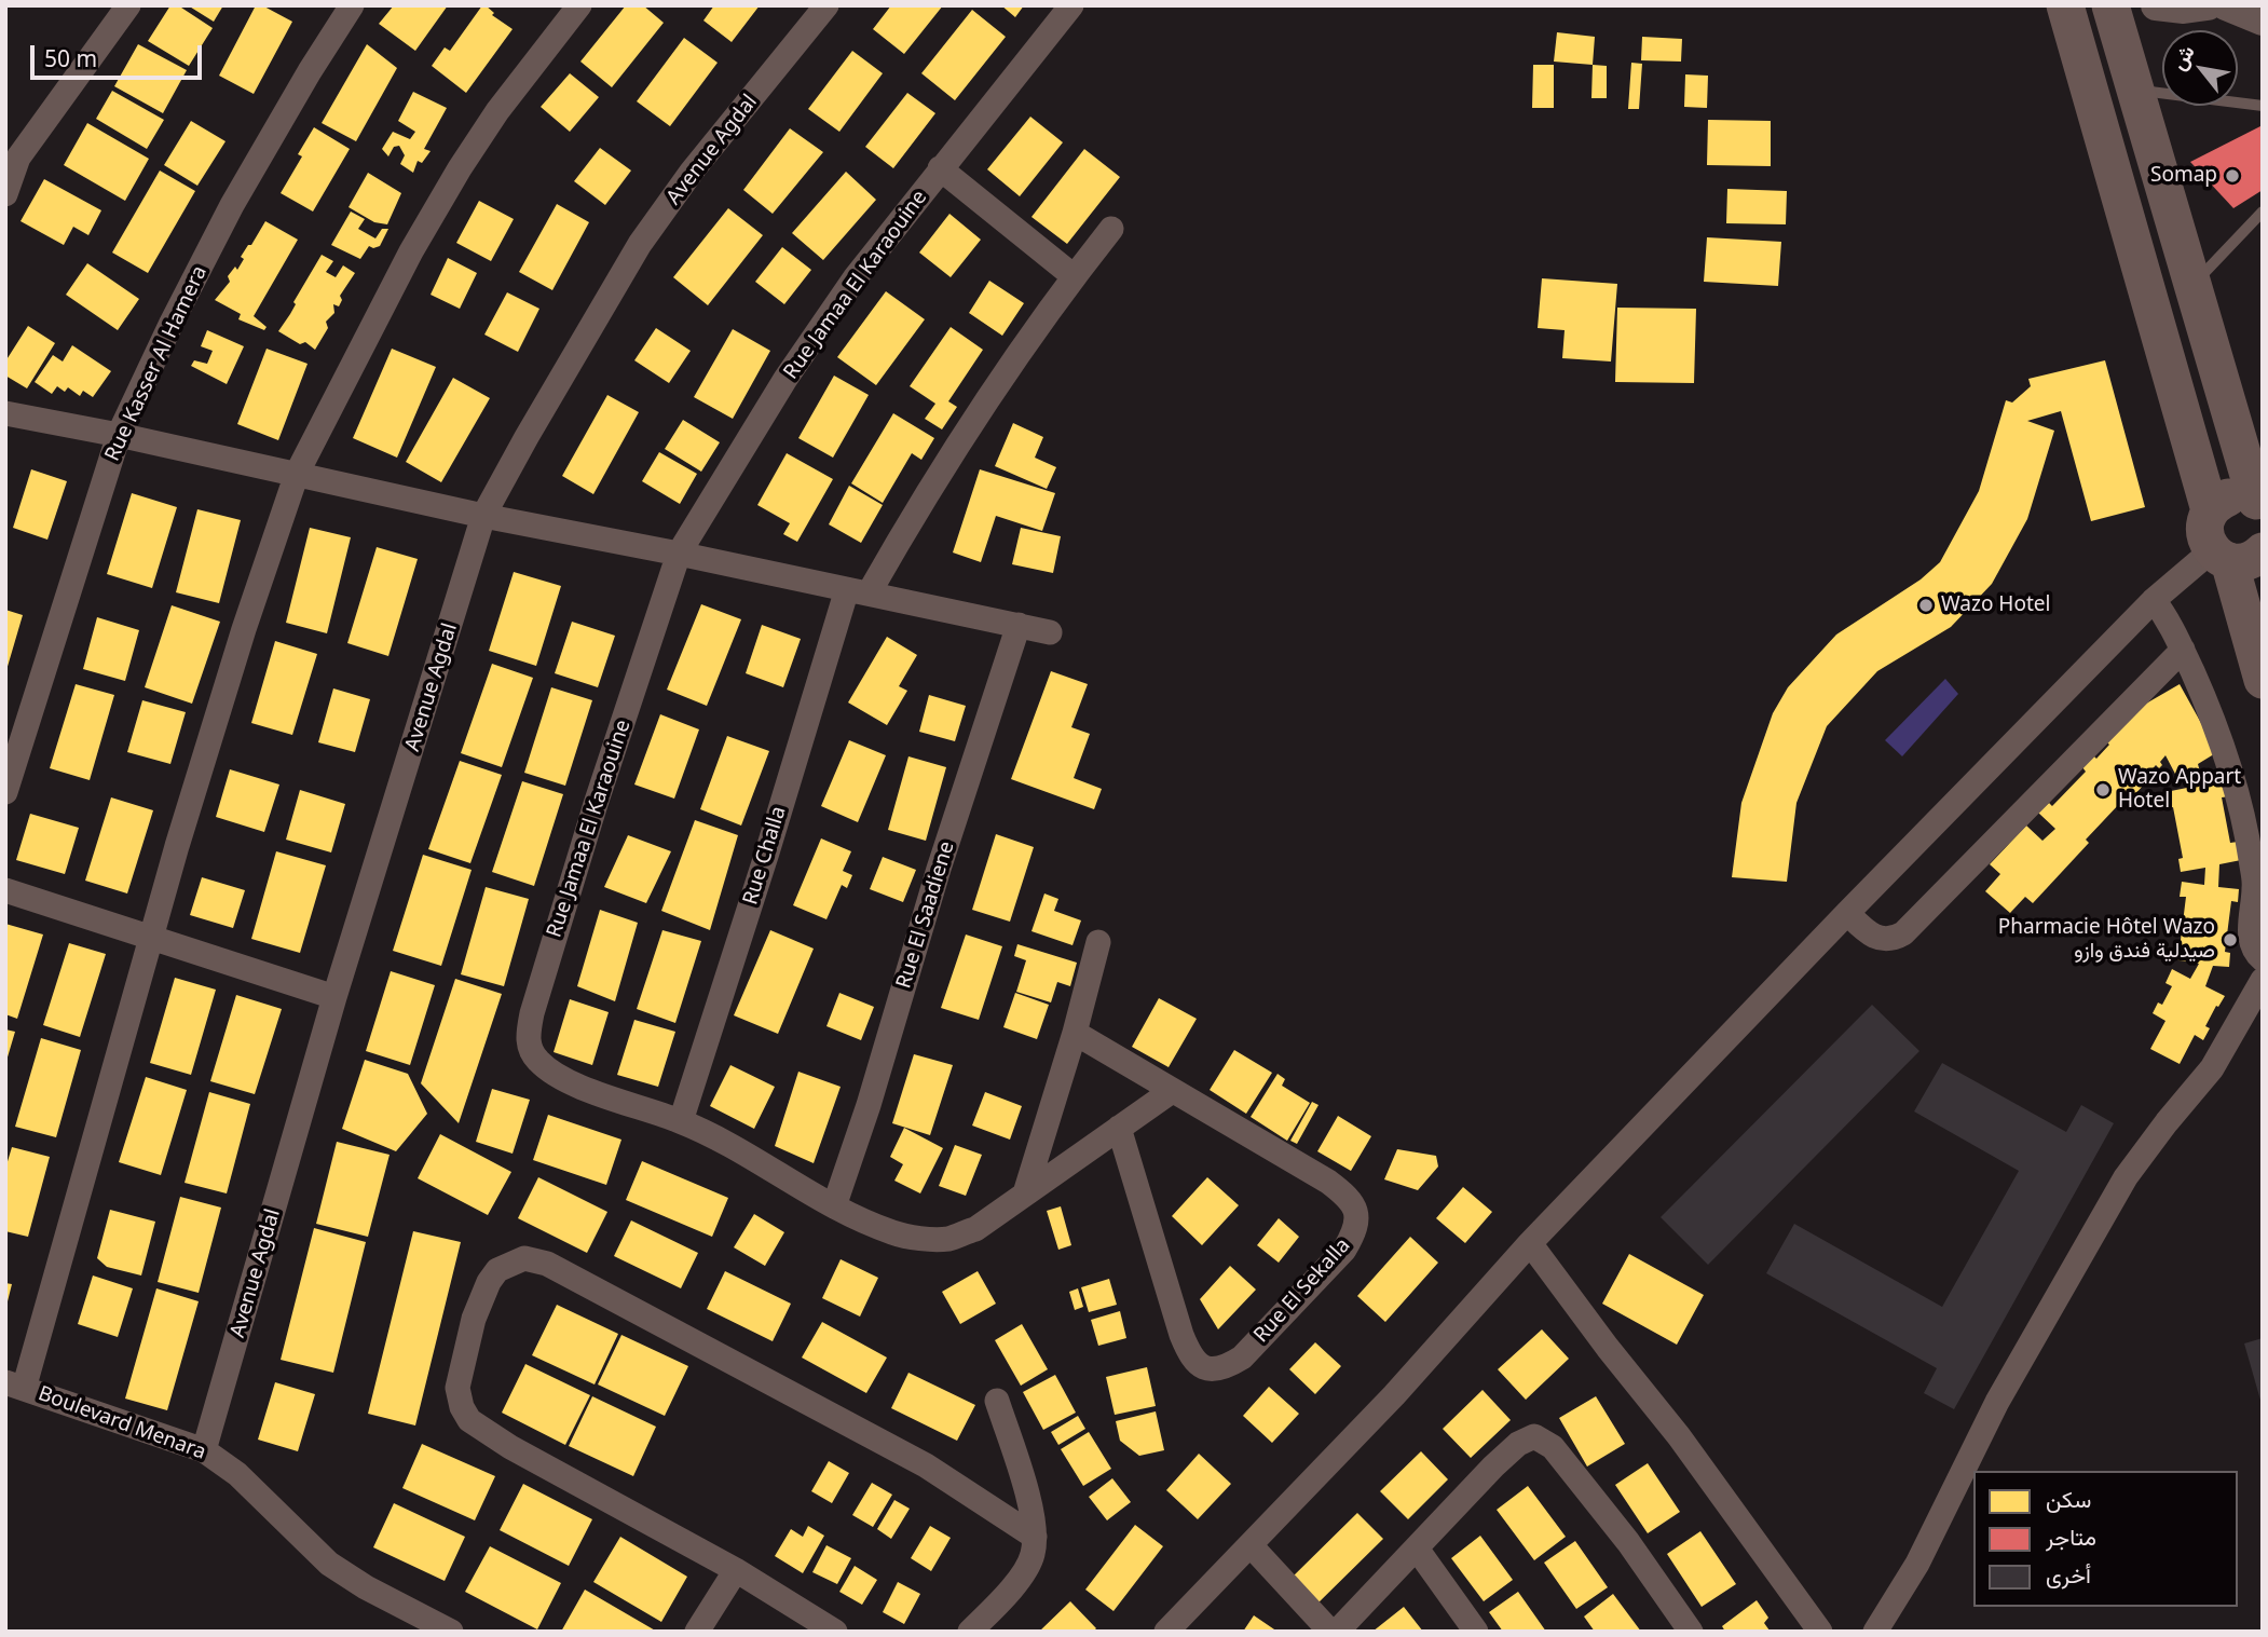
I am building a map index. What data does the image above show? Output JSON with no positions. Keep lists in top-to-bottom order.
{
  "streets": {
    "street": [
      "Avenue Agdal",
      "Rue Jamaa El Karaouine",
      "Rue Kasser Al Hamera",
      "Rue Challa",
      "Rue El Saadiene",
      "Rue El Sekalla",
      "Boulevard Menara"
    ]
  },
  "crossings": [
    ["Avenue Agdal", "Boulevard Menara"],
    ["Rue Jamaa El Karaouine", "Rue Challa"],
    ["Rue Jamaa El Karaouine", "Rue El Saadiene"],
    ["Rue Jamaa El Karaouine", "Rue El Sekalla"]
  ],
  "places": [
    "Somap",
    "Wazo Hotel",
    "Wazo Appart Hotel",
    "Pharmacie Hôtel Wazo صيدلية فندق وازو"
  ],
  "legend": ["سكن", "متاجر", "أخرى"],
  "scale_bar": "50 m",
  "north": "top left"
}
